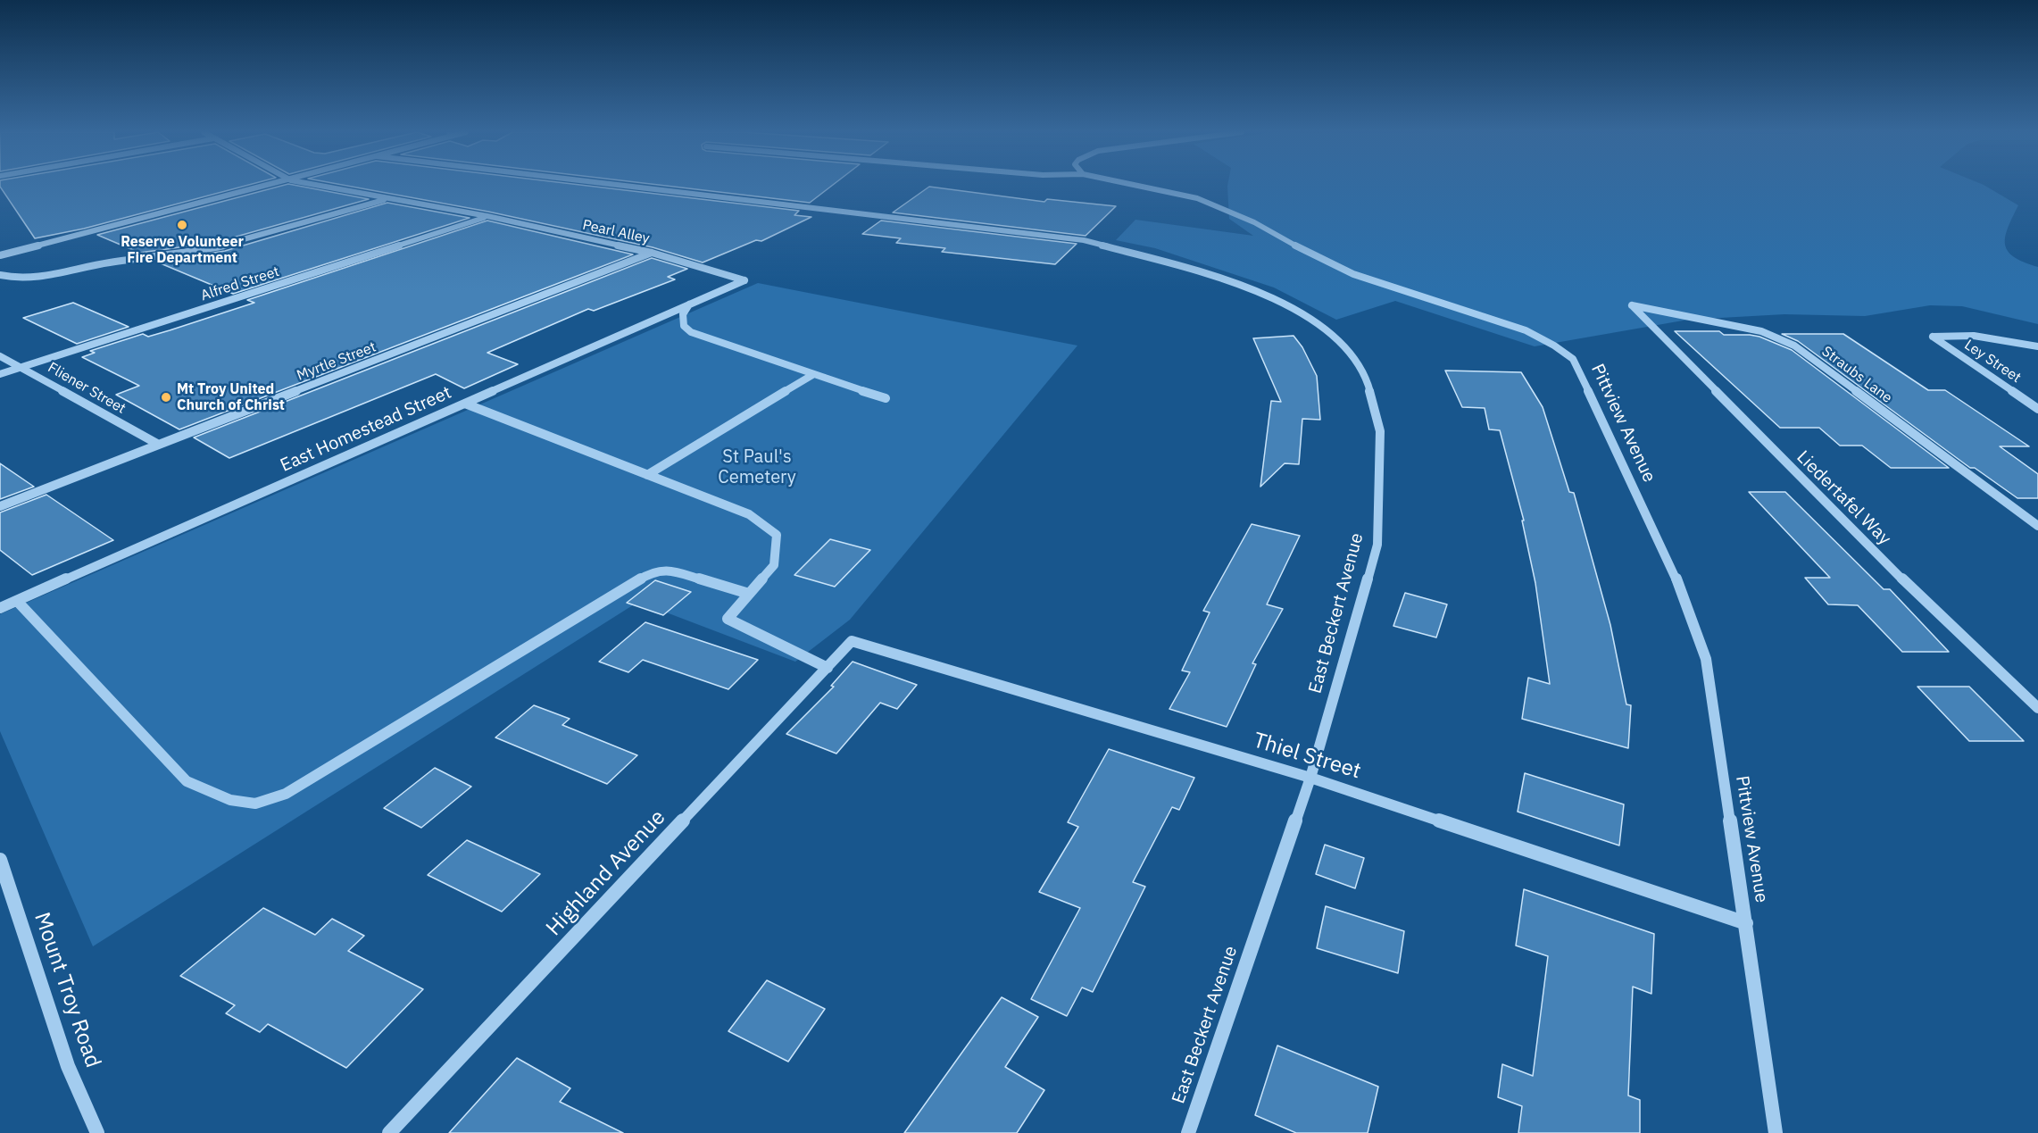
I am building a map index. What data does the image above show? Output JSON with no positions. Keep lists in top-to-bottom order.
{
  "streets": {
    "street": [
      "Pearl Alley",
      "Alfred Street",
      "Myrtle Street",
      "Ley Street",
      "Straubs Lane",
      "Fliener Street",
      "Pittview Avenue",
      "East Homestead Street",
      "Liedertafel Way",
      "East Beckert Avenue",
      "Thiel Street",
      "Highland Avenue",
      "Mount Troy Road"
    ]
  },
  "crossings": [
    ["Pearl Alley", "Alfred Street"],
    ["Pearl Alley", "Myrtle Street"],
    ["Pearl Alley", "East Homestead Street"],
    ["Alfred Street", "Fliener Street"],
    ["Myrtle Street", "Fliener Street"],
    ["Straubs Lane", "Liedertafel Way"],
    ["Pittview Avenue", "Thiel Street"],
    ["East Beckert Avenue", "Thiel Street"],
    ["Thiel Street", "Highland Avenue"]
  ],
  "parks": ["St Paul's Cemetery"],
  "places": ["Reserve Volunteer Fire Department", "Mt Troy United Church of Christ"]
}
